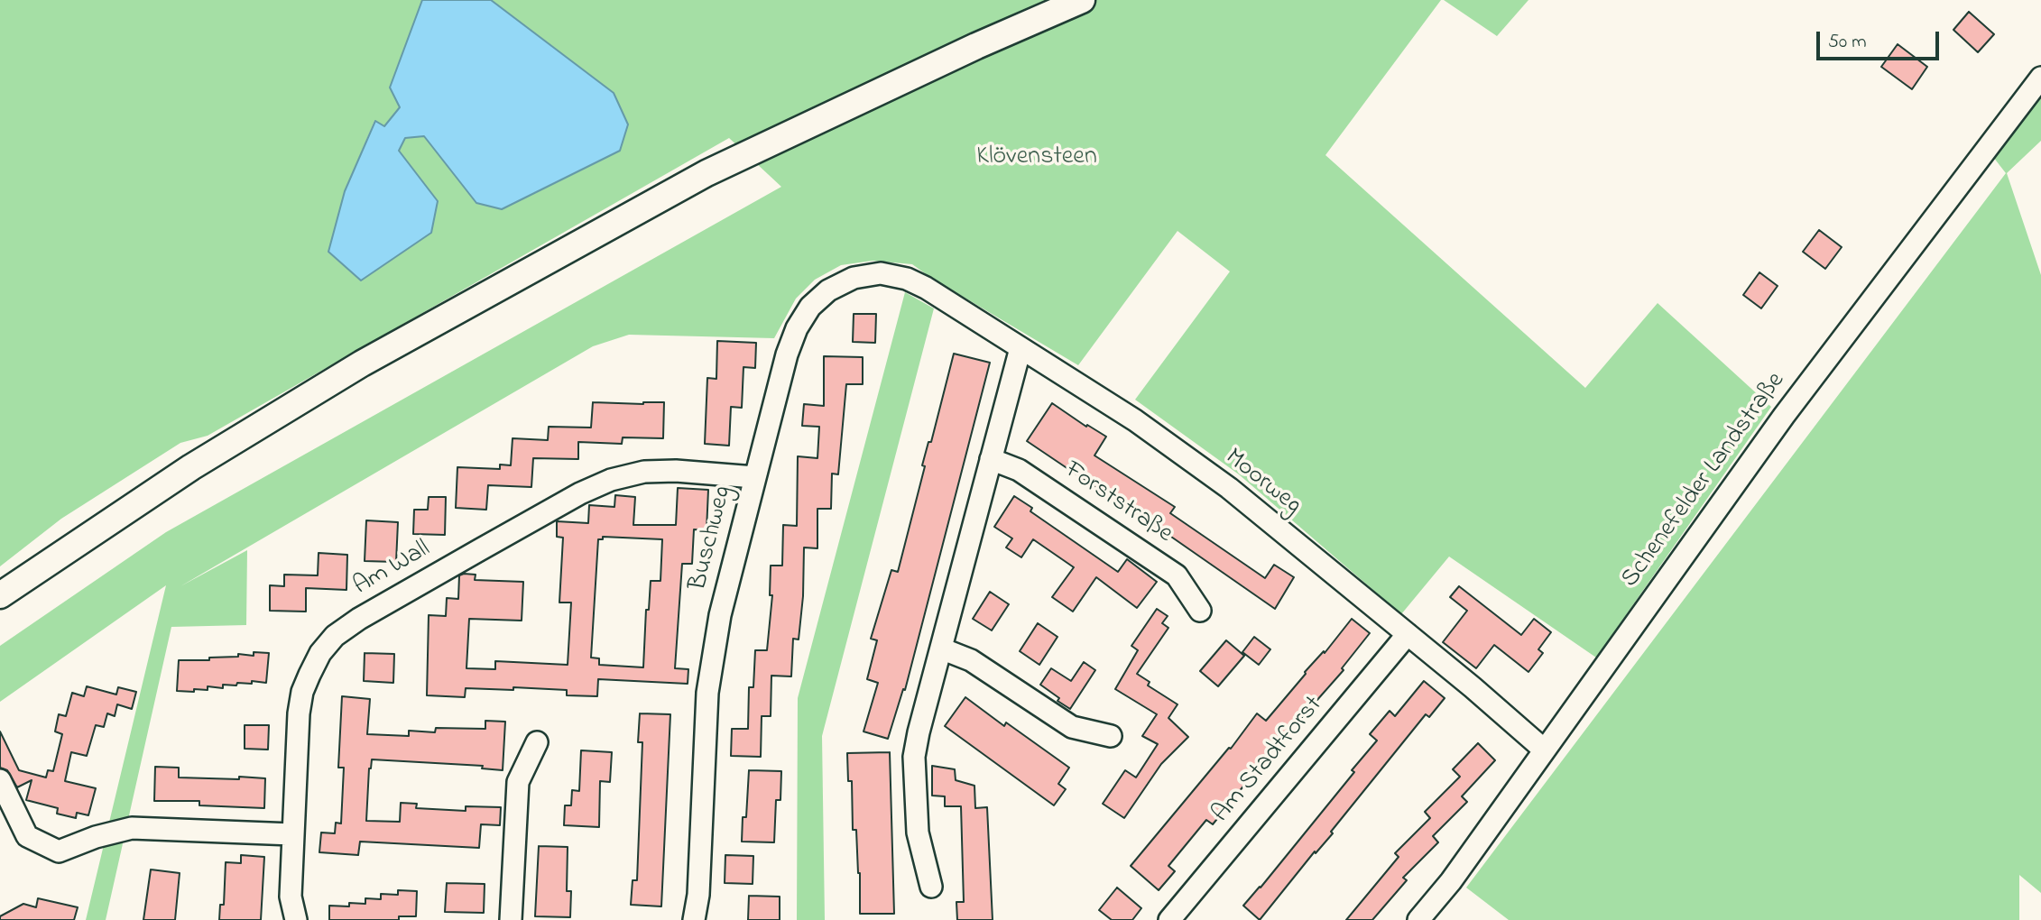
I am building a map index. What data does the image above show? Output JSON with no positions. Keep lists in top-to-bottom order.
{
  "streets": {
    "street": [
      "Schenefelder Landstraße",
      "Moorweg",
      "Forststraße",
      "Buschweg",
      "Am Wall",
      "Am Stadtforst"
    ]
  },
  "crossings": [
    ["Schenefelder Landstraße", "Moorweg"],
    ["Moorweg", "Buschweg"],
    ["Moorweg", "Am Stadtforst"],
    ["Buschweg", "Am Wall"]
  ],
  "parks": ["Klövensteen"],
  "scale_bar": "50 m"
}
